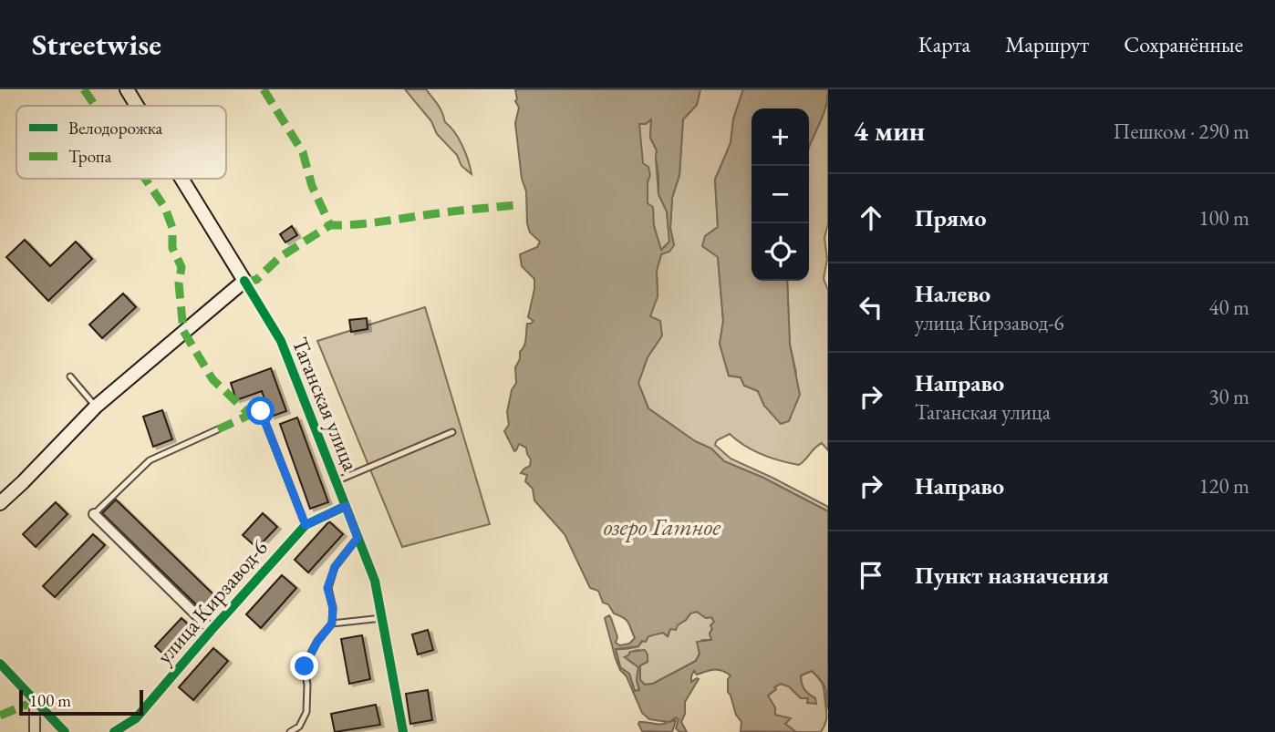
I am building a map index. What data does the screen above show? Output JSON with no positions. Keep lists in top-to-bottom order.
{
  "streets": {
    "main road": ["Таганская улица"],
    "street": ["улица Кирзавод-6"]
  },
  "crossings": [
    ["Таганская улица", "улица Кирзавод-6"]
  ],
  "water": ["озеро Гатное"],
  "legend": ["Велодорожка", "Тропа"],
  "scale_bar": "100 m",
  "page": {
    "header": "Streetwise",
    "nav": ["Карта", "Маршрут", "Сохранённые"],
    "heading": ["4 мин", "Пешком · 290 m"],
    "map_buttons": ["+", "−"],
    "list": [
      ["Прямо", "100 m"],
      ["Налево", "улица Кирзавод-6", "40 m"],
      ["Направо", "Таганская улица", "30 m"],
      ["Направо", "120 m"],
      "Пункт назначения"
    ],
    "scale": "100 m"
  }
}
